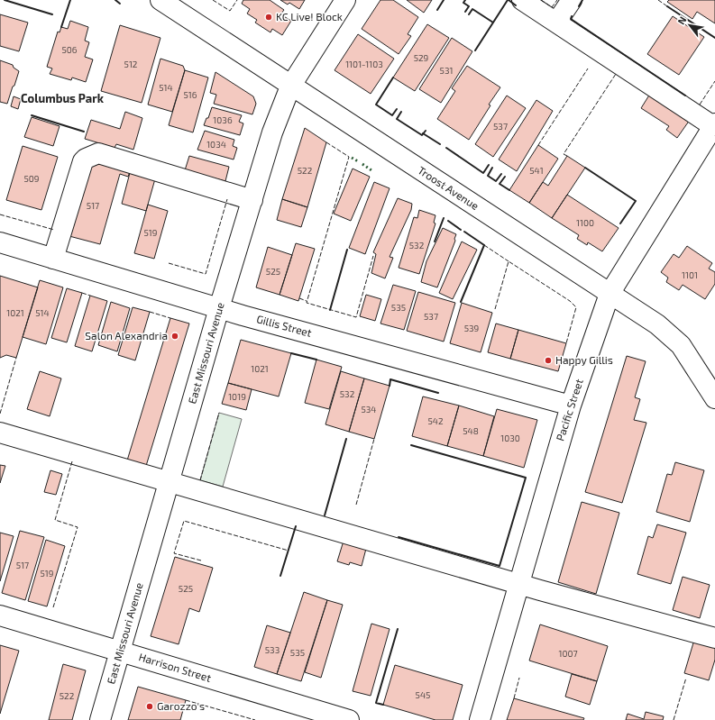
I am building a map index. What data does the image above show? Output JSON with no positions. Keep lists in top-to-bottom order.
{
  "streets": {
    "street": [
      "Troost Avenue",
      "Gillis Street",
      "East Missouri Avenue",
      "Pacific Street",
      "Harrison Street"
    ]
  },
  "crossings": [
    ["Troost Avenue", "East Missouri Avenue"],
    ["Troost Avenue", "Pacific Street"],
    ["Gillis Street", "East Missouri Avenue"],
    ["Gillis Street", "Pacific Street"],
    ["East Missouri Avenue", "Harrison Street"]
  ],
  "districts": ["Columbus Park"],
  "places": [
    "KC Live! Block",
    "Salon Alexandria",
    "Happy Gillis",
    "Garozzo's"
  ],
  "house_numbers": [
    "506",
    "529",
    "512",
    "1101-1103",
    "531",
    "514",
    "516",
    "1036",
    "537",
    "1034",
    "522",
    "541",
    "509",
    "517",
    "1100",
    "519",
    "532",
    "525",
    "1101",
    "535",
    "1021",
    "514",
    "537",
    "539",
    "1021",
    "532",
    "1019",
    "534",
    "542",
    "548",
    "1030",
    "517",
    "519",
    "525",
    "533",
    "535",
    "1007",
    "545",
    "522"
  ],
  "north": "top left"
}
